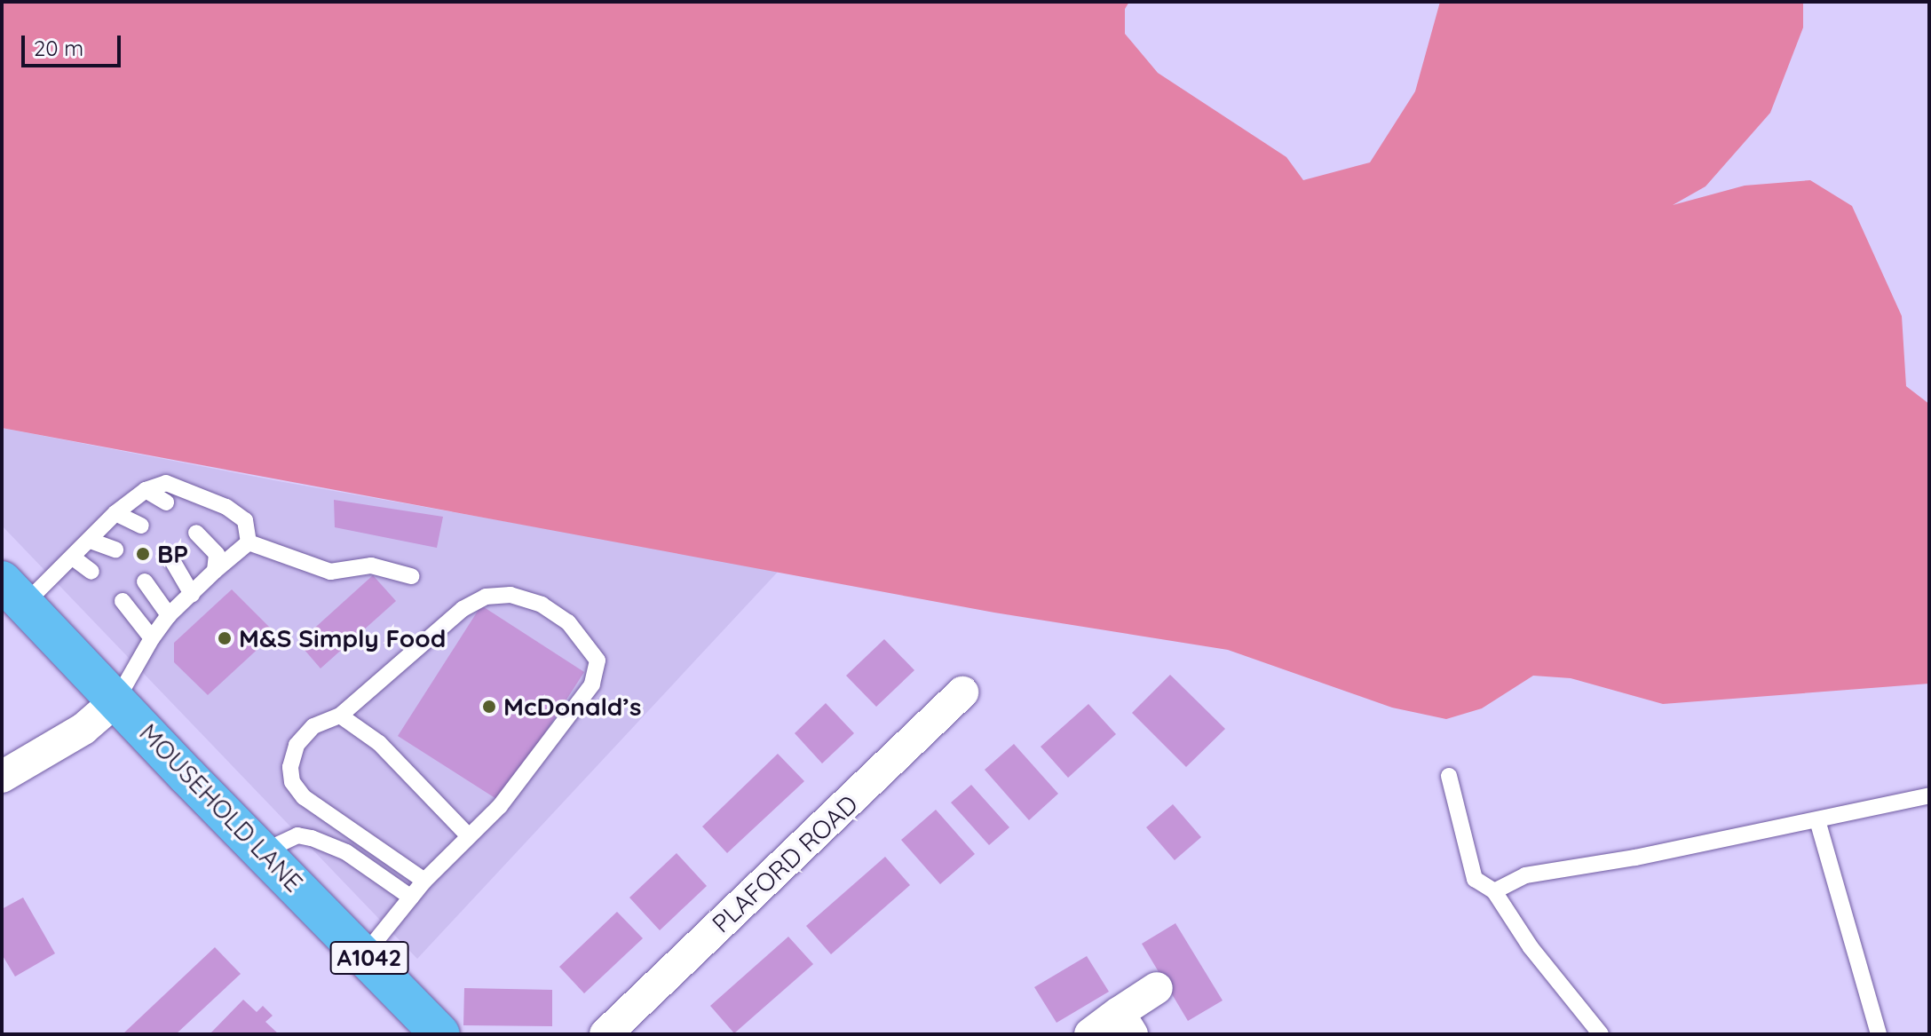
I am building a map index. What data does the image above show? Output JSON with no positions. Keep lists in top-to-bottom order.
{
  "streets": {
    "highway": ["MOUSEHOLD LANE", "A1042"],
    "street": ["PLAFORD ROAD"]
  },
  "places": ["BP", "M&S Simply Food", "McDonald’s"],
  "scale_bar": "20 m"
}
